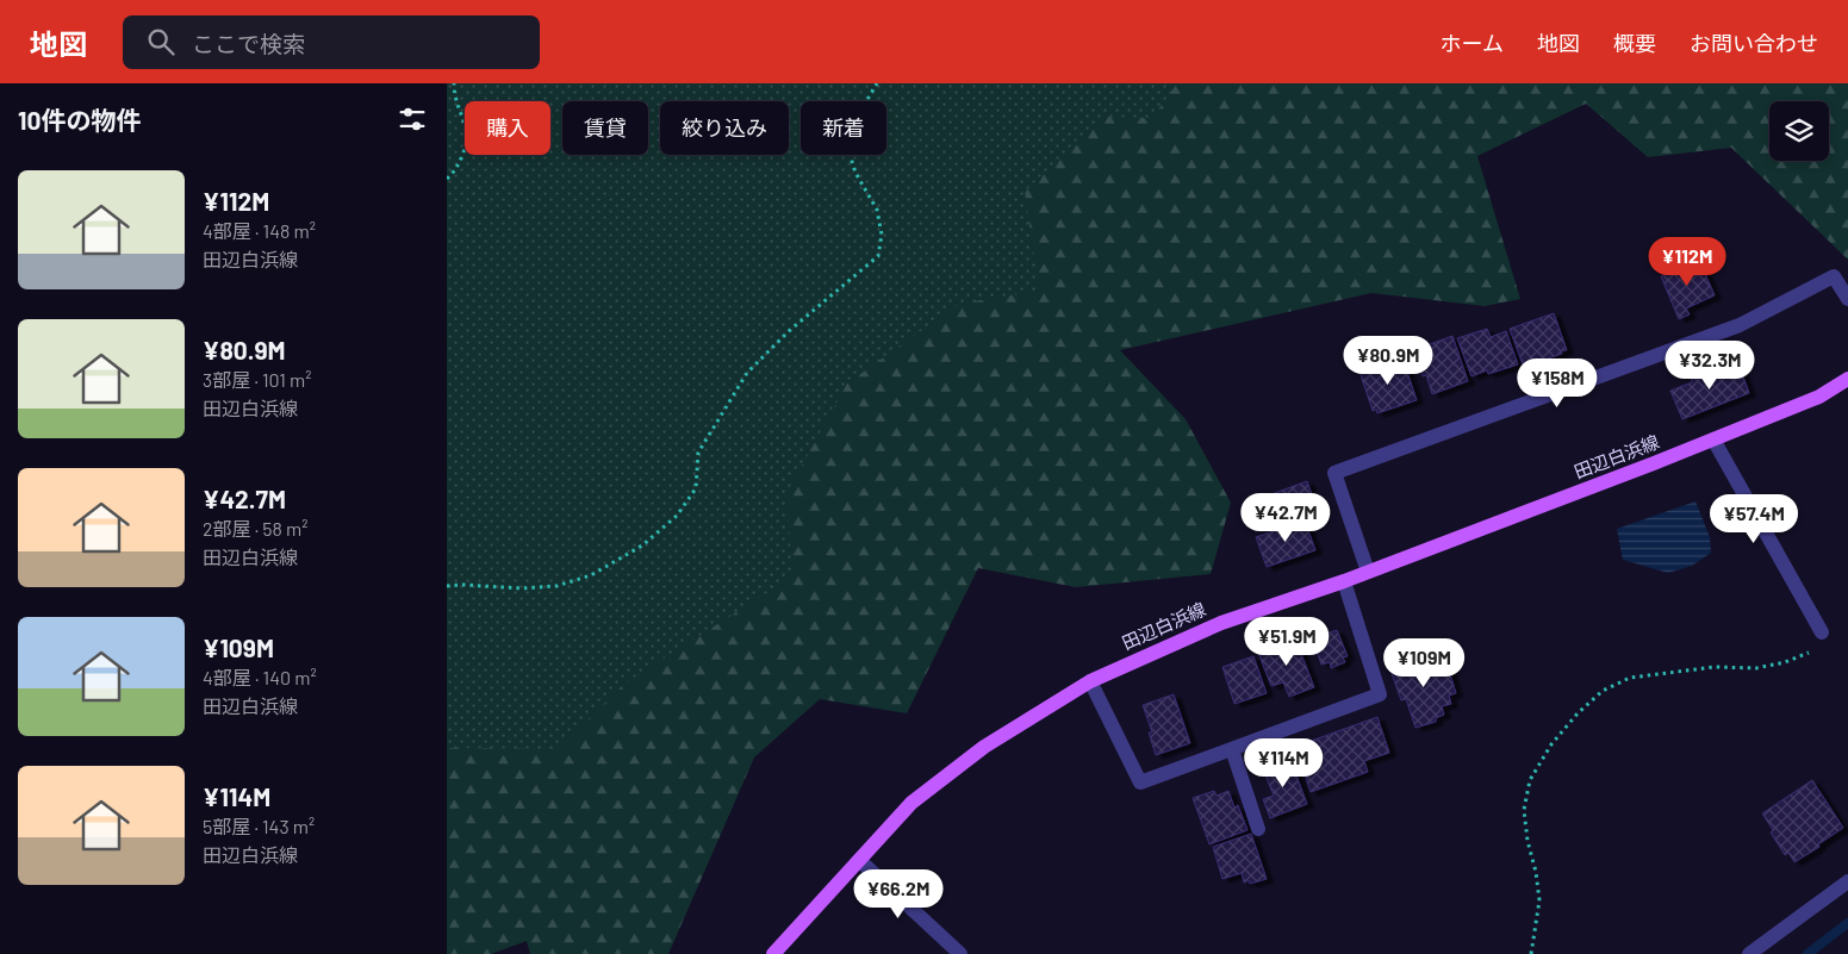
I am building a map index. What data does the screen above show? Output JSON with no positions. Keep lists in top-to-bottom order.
{
  "streets": {
    "main road": ["田辺白浜線"]
  },
  "page": {
    "header": "地図",
    "search": "ここで検索",
    "nav": [
      "ホーム",
      "地図",
      "概要",
      "お問い合わせ"
    ],
    "heading": "10件の物件",
    "chip": [
      "購入",
      "賃貸",
      "絞り込み",
      "新着"
    ],
    "list": [
      {
        "name": "¥112M",
        "note": "4部屋 · 148 m² · 田辺白浜線"
      },
      {
        "name": "¥80.9M",
        "note": "3部屋 · 101 m² · 田辺白浜線"
      },
      {
        "name": "¥42.7M",
        "note": "2部屋 · 58 m² · 田辺白浜線"
      },
      {
        "name": "¥109M",
        "note": "4部屋 · 140 m² · 田辺白浜線"
      },
      {
        "name": "¥114M",
        "note": "5部屋 · 143 m² · 田辺白浜線"
      }
    ],
    "price": [
      "¥112M",
      "¥80.9M",
      "¥32.3M",
      "¥158M",
      "¥42.7M",
      "¥57.4M",
      "¥51.9M",
      "¥109M",
      "¥114M",
      "¥66.2M"
    ]
  }
}
